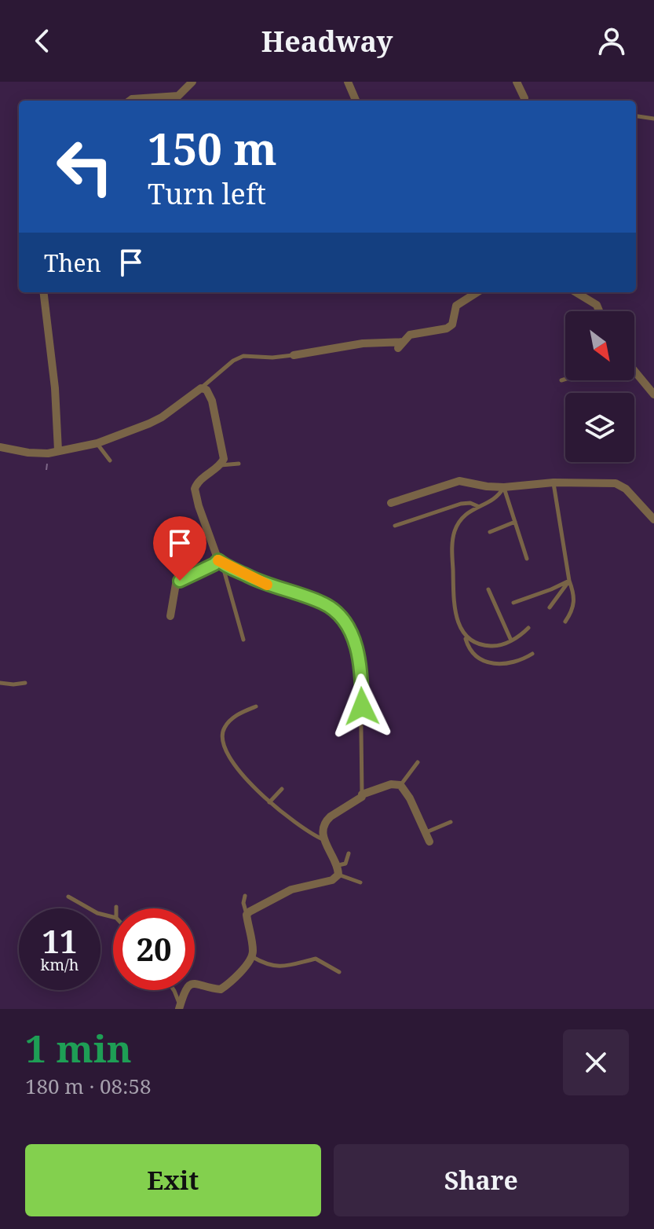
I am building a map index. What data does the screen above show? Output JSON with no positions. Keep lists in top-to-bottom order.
{
  "north": "bottom right",
  "page": {
    "header": "Headway",
    "turn": ["150 m", "Turn left"],
    "then": "Then",
    "speed": "11 km/h",
    "limit": "20",
    "heading": ["1 min", "180 m · 08:58"],
    "buttons": ["Exit", "Share"]
  }
}
